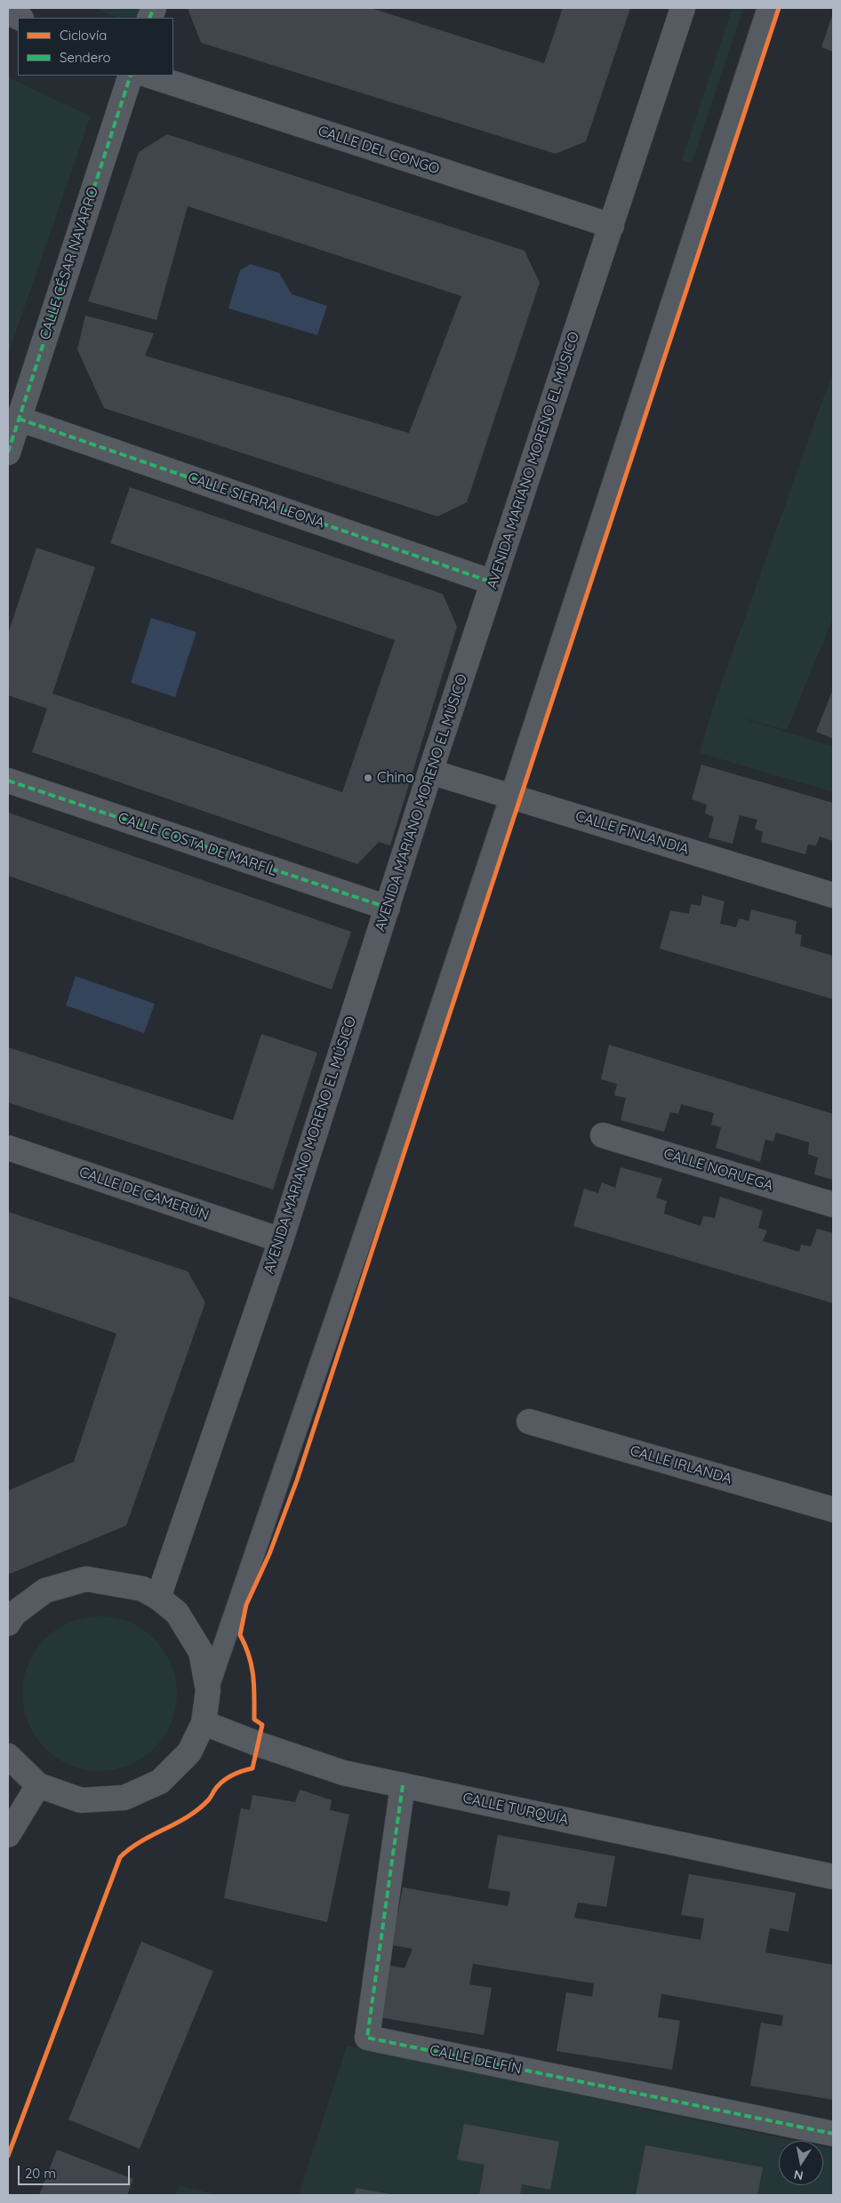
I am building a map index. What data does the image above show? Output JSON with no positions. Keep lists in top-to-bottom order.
{
  "streets": {
    "street": [
      "CALLE DEL CONGO",
      "CALLE CÉSAR NAVARRO",
      "AVENIDA MARIANO MORENO EL MÚSICO",
      "CALLE SIERRA LEONA",
      "CALLE FINLANDIA",
      "CALLE COSTA DE MARFÍL",
      "CALLE NORUEGA",
      "CALLE DE CAMERÚN",
      "CALLE IRLANDA",
      "CALLE TURQUÍA",
      "CALLE DELFÍN"
    ]
  },
  "crossings": [
    ["CALLE DEL CONGO", "AVENIDA MARIANO MORENO EL MÚSICO"],
    ["CALLE CÉSAR NAVARRO", "CALLE SIERRA LEONA"],
    ["AVENIDA MARIANO MORENO EL MÚSICO", "CALLE SIERRA LEONA"],
    ["AVENIDA MARIANO MORENO EL MÚSICO", "CALLE FINLANDIA"],
    ["AVENIDA MARIANO MORENO EL MÚSICO", "CALLE COSTA DE MARFÍL"],
    ["AVENIDA MARIANO MORENO EL MÚSICO", "CALLE DE CAMERÚN"],
    ["CALLE TURQUÍA", "CALLE DELFÍN"]
  ],
  "places": ["Chino"],
  "legend": ["Ciclovía", "Sendero"],
  "scale_bar": "20 m",
  "north": "bottom"
}
